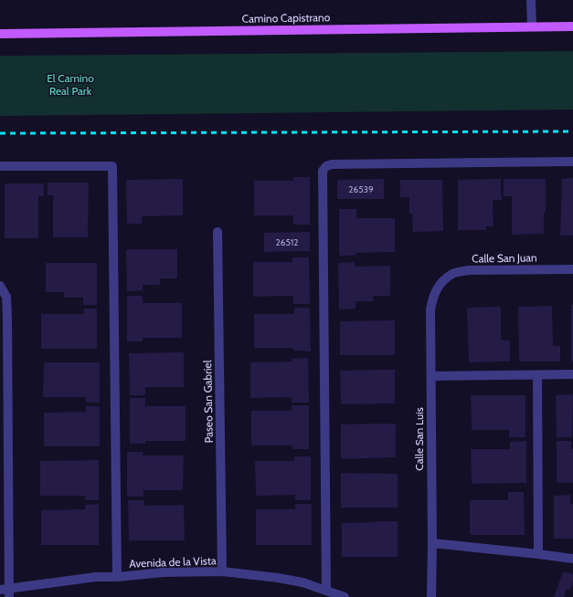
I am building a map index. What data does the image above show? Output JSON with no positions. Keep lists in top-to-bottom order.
{
  "streets": {
    "main road": ["Camino Capistrano"],
    "street": [
      "Calle San Juan",
      "Paseo San Gabriel",
      "Calle San Luis",
      "Avenida de la Vista"
    ]
  },
  "crossings": [
    ["Calle San Juan", "Calle San Luis"],
    ["Paseo San Gabriel", "Avenida de la Vista"]
  ],
  "parks": ["El Camino Real Park"],
  "house_numbers": ["26539", "26512"]
}
